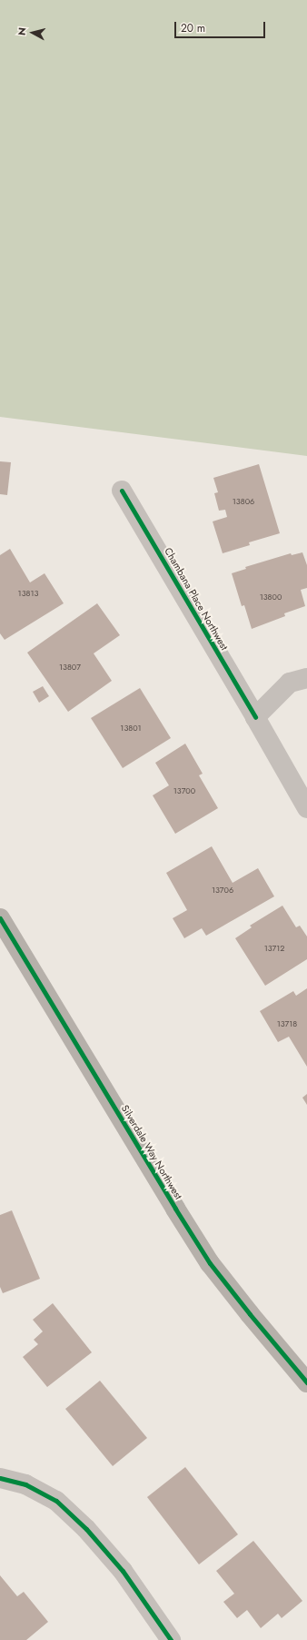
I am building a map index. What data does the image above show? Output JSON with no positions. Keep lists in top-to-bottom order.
{
  "streets": {
    "main road": ["Silverdale Way Northwest"],
    "street": ["Chambana Place Northwest"]
  },
  "house_numbers": [
    "13806",
    "13813",
    "13800",
    "13807",
    "13801",
    "13700",
    "13706",
    "13712",
    "13718"
  ],
  "scale_bar": "20 m",
  "north": "left"
}
